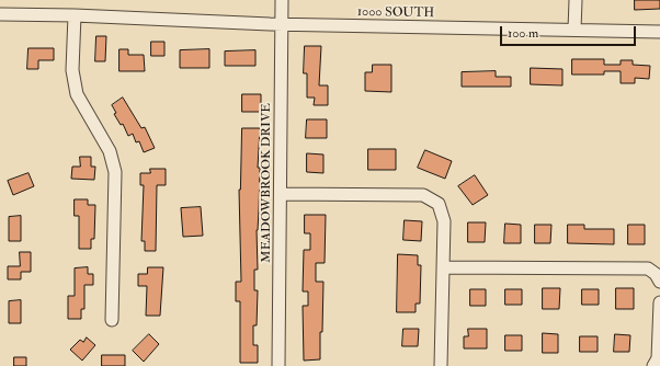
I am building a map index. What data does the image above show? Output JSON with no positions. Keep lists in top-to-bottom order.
{
  "streets": {
    "street": ["1000 SOUTH", "MEADOWBROOK DRIVE"]
  },
  "crossings": [
    ["1000 SOUTH", "MEADOWBROOK DRIVE"]
  ],
  "scale_bar": "100 m"
}
